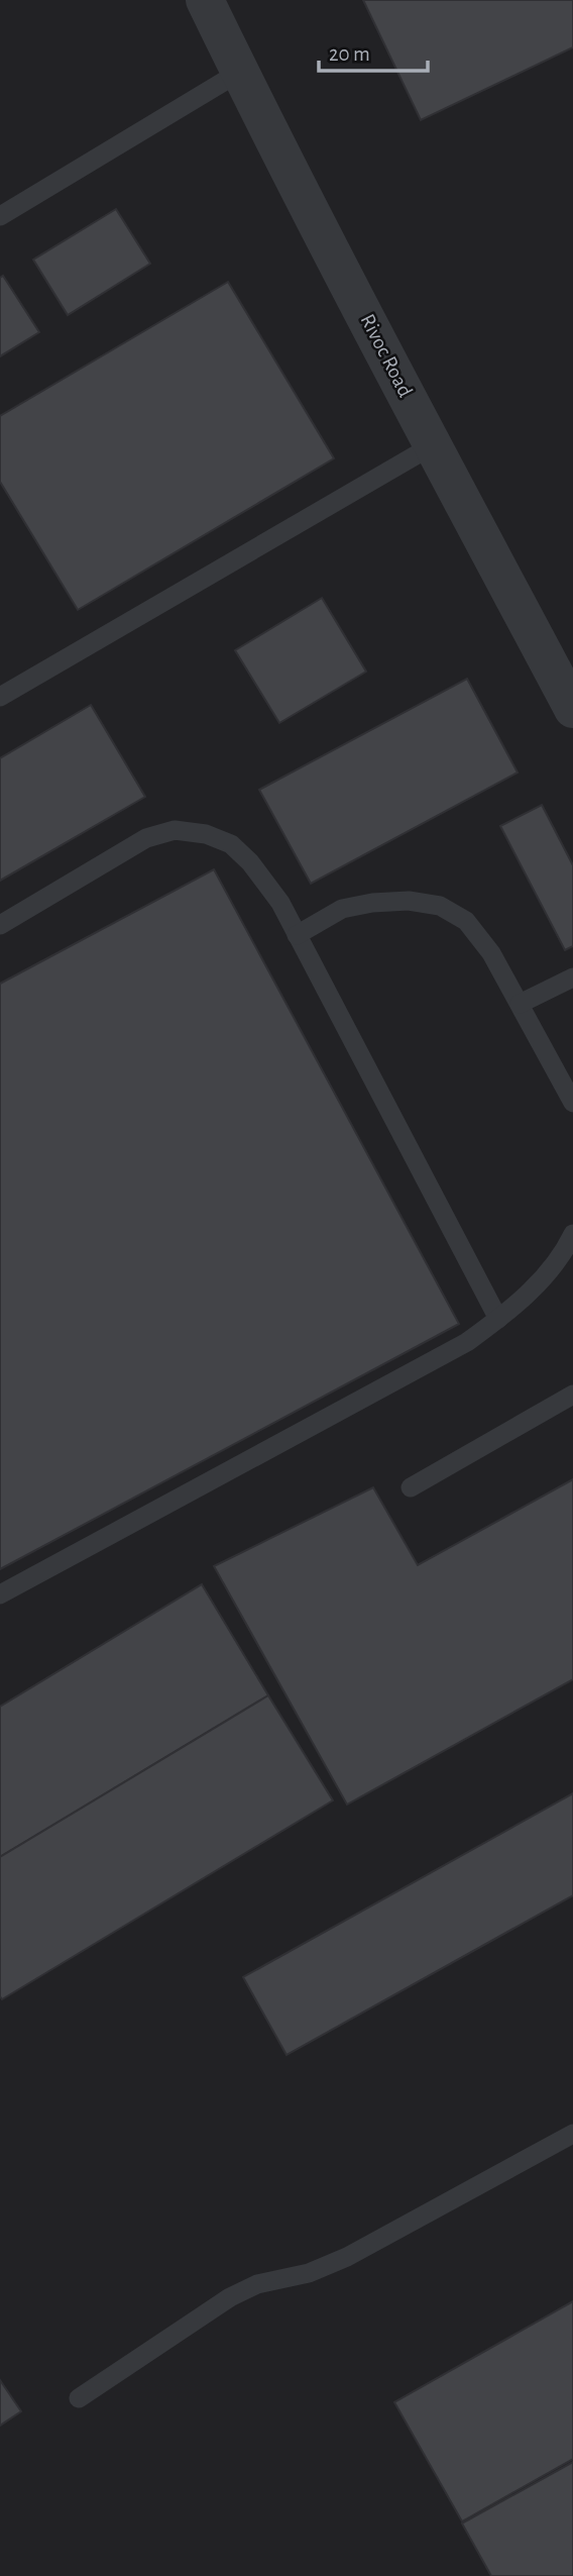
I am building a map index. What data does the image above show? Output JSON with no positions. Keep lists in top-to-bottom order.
{
  "streets": {
    "street": ["Rivoc Road"]
  },
  "scale_bar": "20 m"
}
